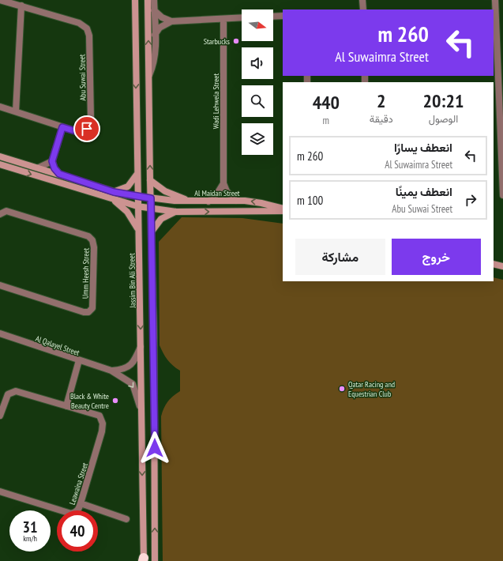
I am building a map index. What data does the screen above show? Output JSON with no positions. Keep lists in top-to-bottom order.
{
  "streets": {
    "street": [
      "Abu Suwai Street",
      "Wadi Lehwela Street",
      "Al Maidan Street",
      "Umm Heesh Street",
      "Jassim Bin Ali Street",
      "Al Qalayel Street",
      "Leawaina Street"
    ]
  },
  "crossings": [
    ["Al Maidan Street", "Jassim Bin Ali Street"],
    ["Jassim Bin Ali Street", "Al Qalayel Street"]
  ],
  "places": ["Starbucks", "Qatar Racing and Equestrian Club", "Black & White Beauty Centre"],
  "north": "right",
  "page": {
    "turn": ["260 m", "Al Suwaimra Street"],
    "eta": [
      "20:21",
      "الوصول",
      "2",
      "دقيقة",
      "440",
      "m"
    ],
    "list": [
      {
        "name": "انعطف يسارًا",
        "note": "Al Suwaimra Street",
        "value": "260 m"
      },
      {
        "name": "انعطف يمينًا",
        "note": "Abu Suwai Street",
        "value": "100 m"
      }
    ],
    "buttons": ["خروج", "مشاركة"],
    "speed": "31 km/h",
    "limit": "40"
  }
}
